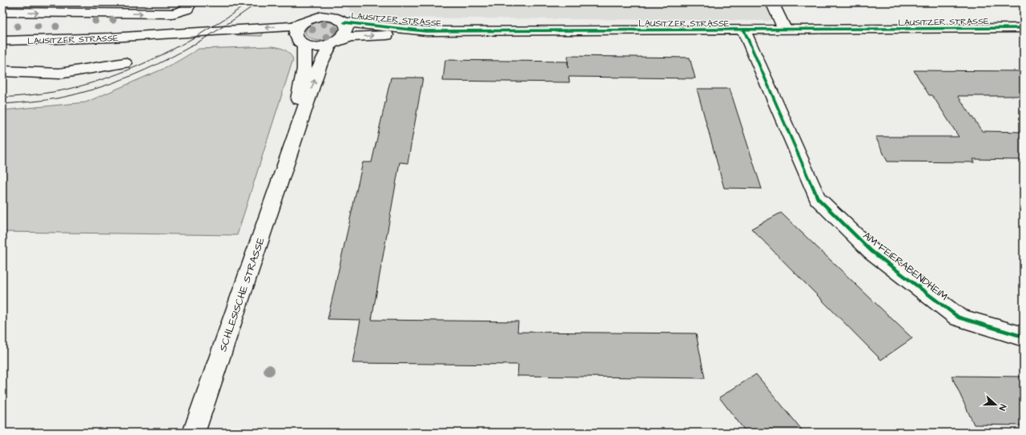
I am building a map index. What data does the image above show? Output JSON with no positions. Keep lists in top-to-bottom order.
{
  "streets": {
    "street": ["LAUSITZER STRASSE", "AM FEIERABENDHEIM", "SCHLESISCHE STRASSE"]
  },
  "crossings": [
    ["LAUSITZER STRASSE", "AM FEIERABENDHEIM"],
    ["LAUSITZER STRASSE", "SCHLESISCHE STRASSE"]
  ],
  "north": "right"
}
